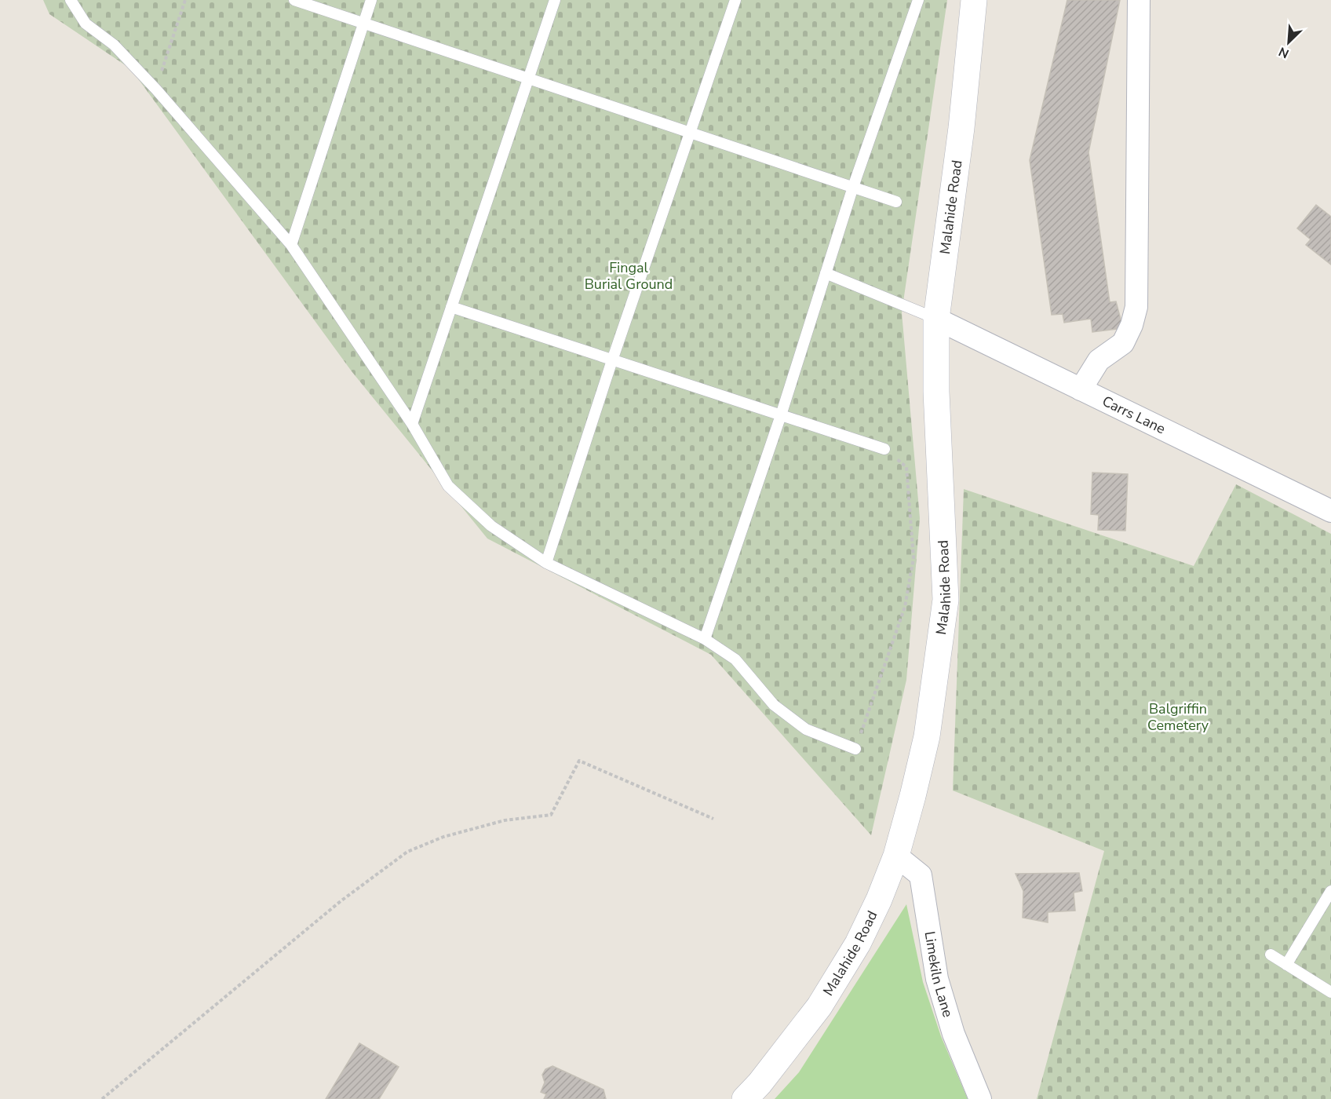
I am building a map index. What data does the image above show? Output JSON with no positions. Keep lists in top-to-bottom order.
{
  "streets": {
    "main road": ["Malahide Road"],
    "street": ["Carrs Lane", "Limekiln Lane"]
  },
  "crossings": [
    ["Malahide Road", "Carrs Lane"],
    ["Malahide Road", "Limekiln Lane"]
  ],
  "parks": ["Fingal Burial Ground", "Balgriffin Cemetery"],
  "north": "bottom left"
}
